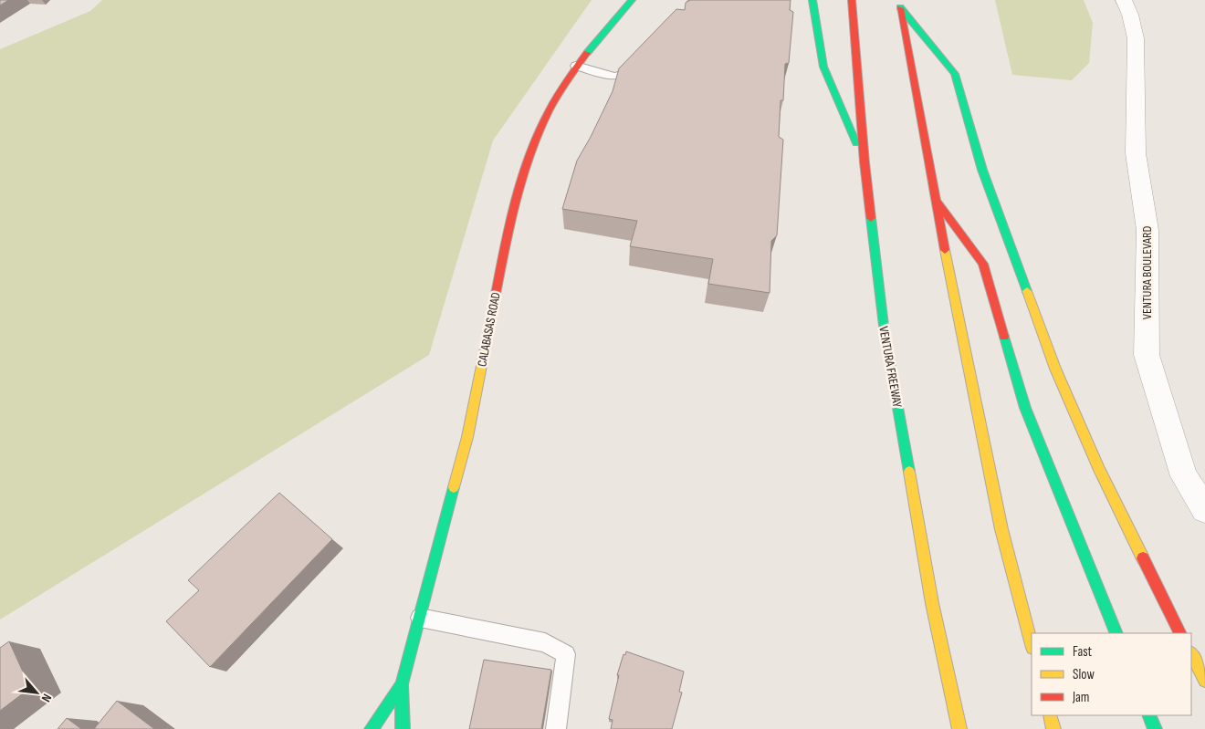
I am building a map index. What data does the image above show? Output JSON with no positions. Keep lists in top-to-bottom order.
{
  "streets": {
    "main road": ["CALABASAS ROAD", "VENTURA FREEWAY"],
    "street": ["VENTURA BOULEVARD"]
  },
  "legend": ["Fast", "Slow", "Jam"],
  "north": "bottom right"
}
